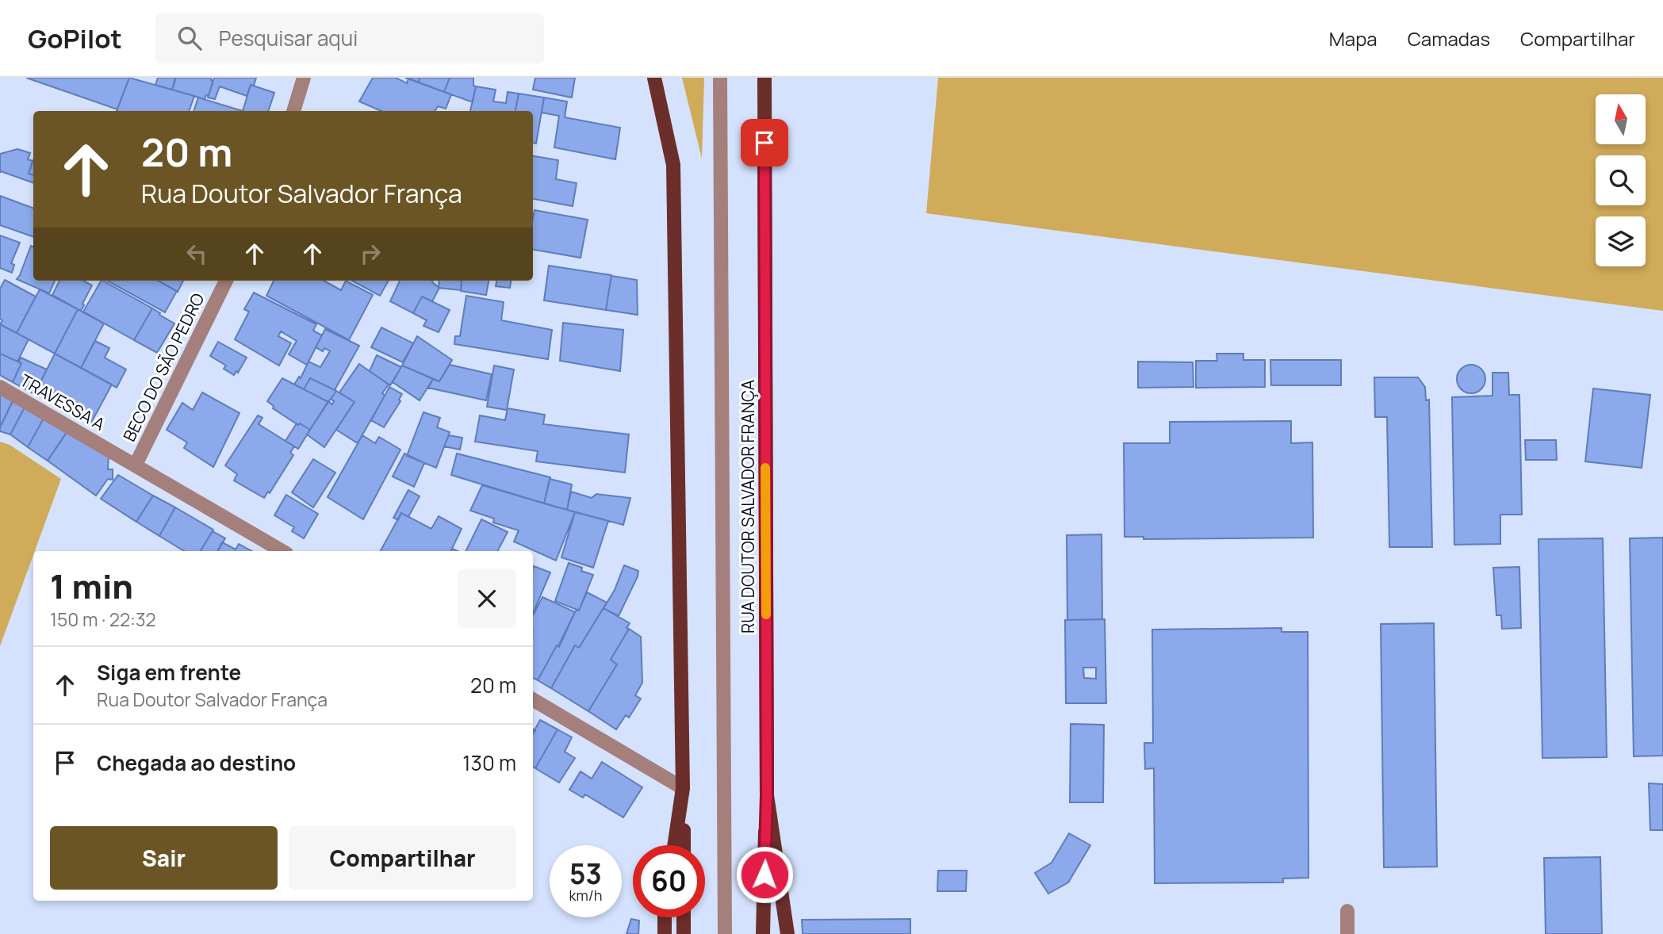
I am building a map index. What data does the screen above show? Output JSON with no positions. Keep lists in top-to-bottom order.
{
  "streets": {
    "main road": ["RUA DOUTOR SALVADOR FRANÇA"],
    "street": ["BECO DO SÃO PEDRO", "TRAVESSA A"]
  },
  "crossings": [
    ["BECO DO SÃO PEDRO", "TRAVESSA A"]
  ],
  "north": "top",
  "page": {
    "header": "GoPilot",
    "search": "Pesquisar aqui",
    "nav": ["Mapa", "Camadas", "Compartilhar"],
    "turn": ["20 m", "Rua Doutor Salvador França"],
    "heading": ["1 min", "150 m · 22:32"],
    "list": [
      {
        "name": "Siga em frente",
        "note": "Rua Doutor Salvador França",
        "value": "20 m"
      },
      {
        "name": "Chegada ao destino",
        "value": "130 m"
      }
    ],
    "buttons": ["Sair", "Compartilhar"],
    "speed": "53 km/h",
    "limit": "60"
  }
}
